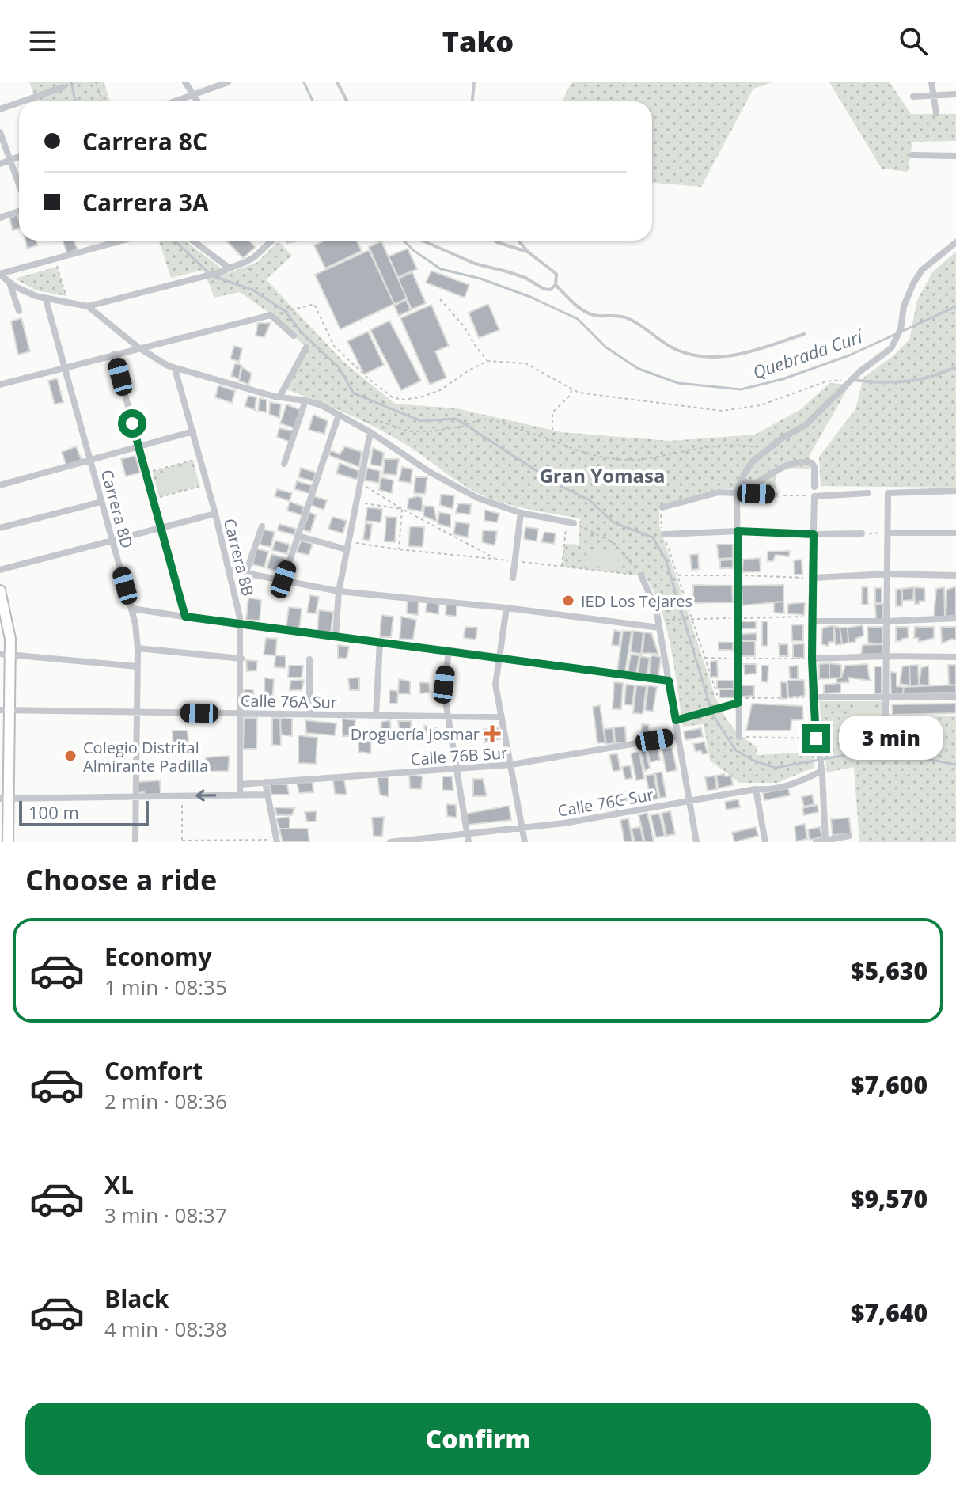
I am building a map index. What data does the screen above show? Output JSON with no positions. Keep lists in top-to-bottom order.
{
  "streets": {
    "street": [
      "Carrera 8D",
      "Carrera 8B",
      "Calle 76A Sur",
      "Calle 76B Sur",
      "Calle 76C Sur"
    ]
  },
  "crossings": [
    ["Carrera 8D", "Calle 76A Sur"],
    ["Carrera 8B", "Calle 76A Sur"],
    ["Carrera 8B", "Calle 76B Sur"]
  ],
  "districts": ["Gran Yomasa"],
  "water": ["Quebrada Curí"],
  "places": {
    "other": ["IED Los Tejares", "Colegio Distrital Almirante Padilla"],
    "health": ["Droguería Josmar"]
  },
  "scale_bar": "100 m",
  "page": {
    "header": "Tako",
    "banner": ["Carrera 8C", "Carrera 3A"],
    "bubble": "3 min",
    "scale": "100 m",
    "heading": "Choose a ride",
    "list": [
      {
        "name": "Economy",
        "note": "1 min · 08:35",
        "value": "$5,630"
      },
      {
        "name": "Comfort",
        "note": "2 min · 08:36",
        "value": "$7,600"
      },
      {
        "name": "XL",
        "note": "3 min · 08:37",
        "value": "$9,570"
      },
      {
        "name": "Black",
        "note": "4 min · 08:38",
        "value": "$7,640"
      }
    ],
    "buttons": "Confirm"
  }
}
